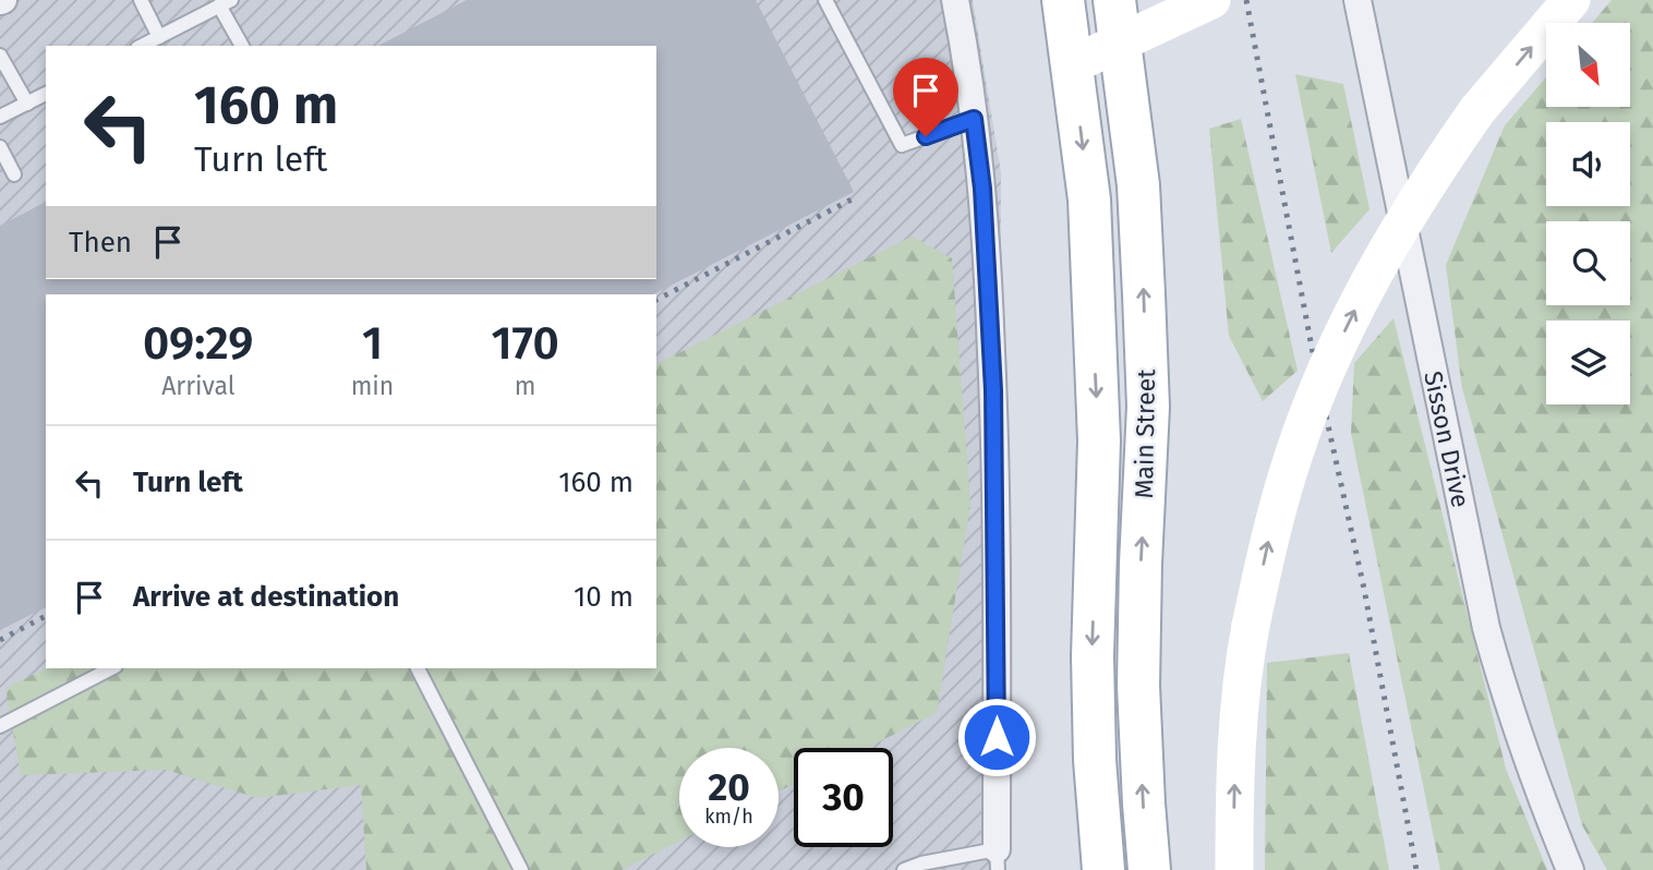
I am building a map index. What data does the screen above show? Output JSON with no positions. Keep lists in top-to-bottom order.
{
  "streets": {
    "main road": ["Main Street"],
    "street": ["Sisson Drive"]
  },
  "north": "bottom right",
  "page": {
    "turn": ["160 m", "Turn left"],
    "then": "Then",
    "eta": [
      "09:29",
      "Arrival",
      "1",
      "min",
      "170",
      "m"
    ],
    "list": [
      {
        "name": "Turn left",
        "value": "160 m"
      },
      {
        "name": "Arrive at destination",
        "value": "10 m"
      }
    ],
    "speed": "20 km/h",
    "limit": "30"
  }
}
